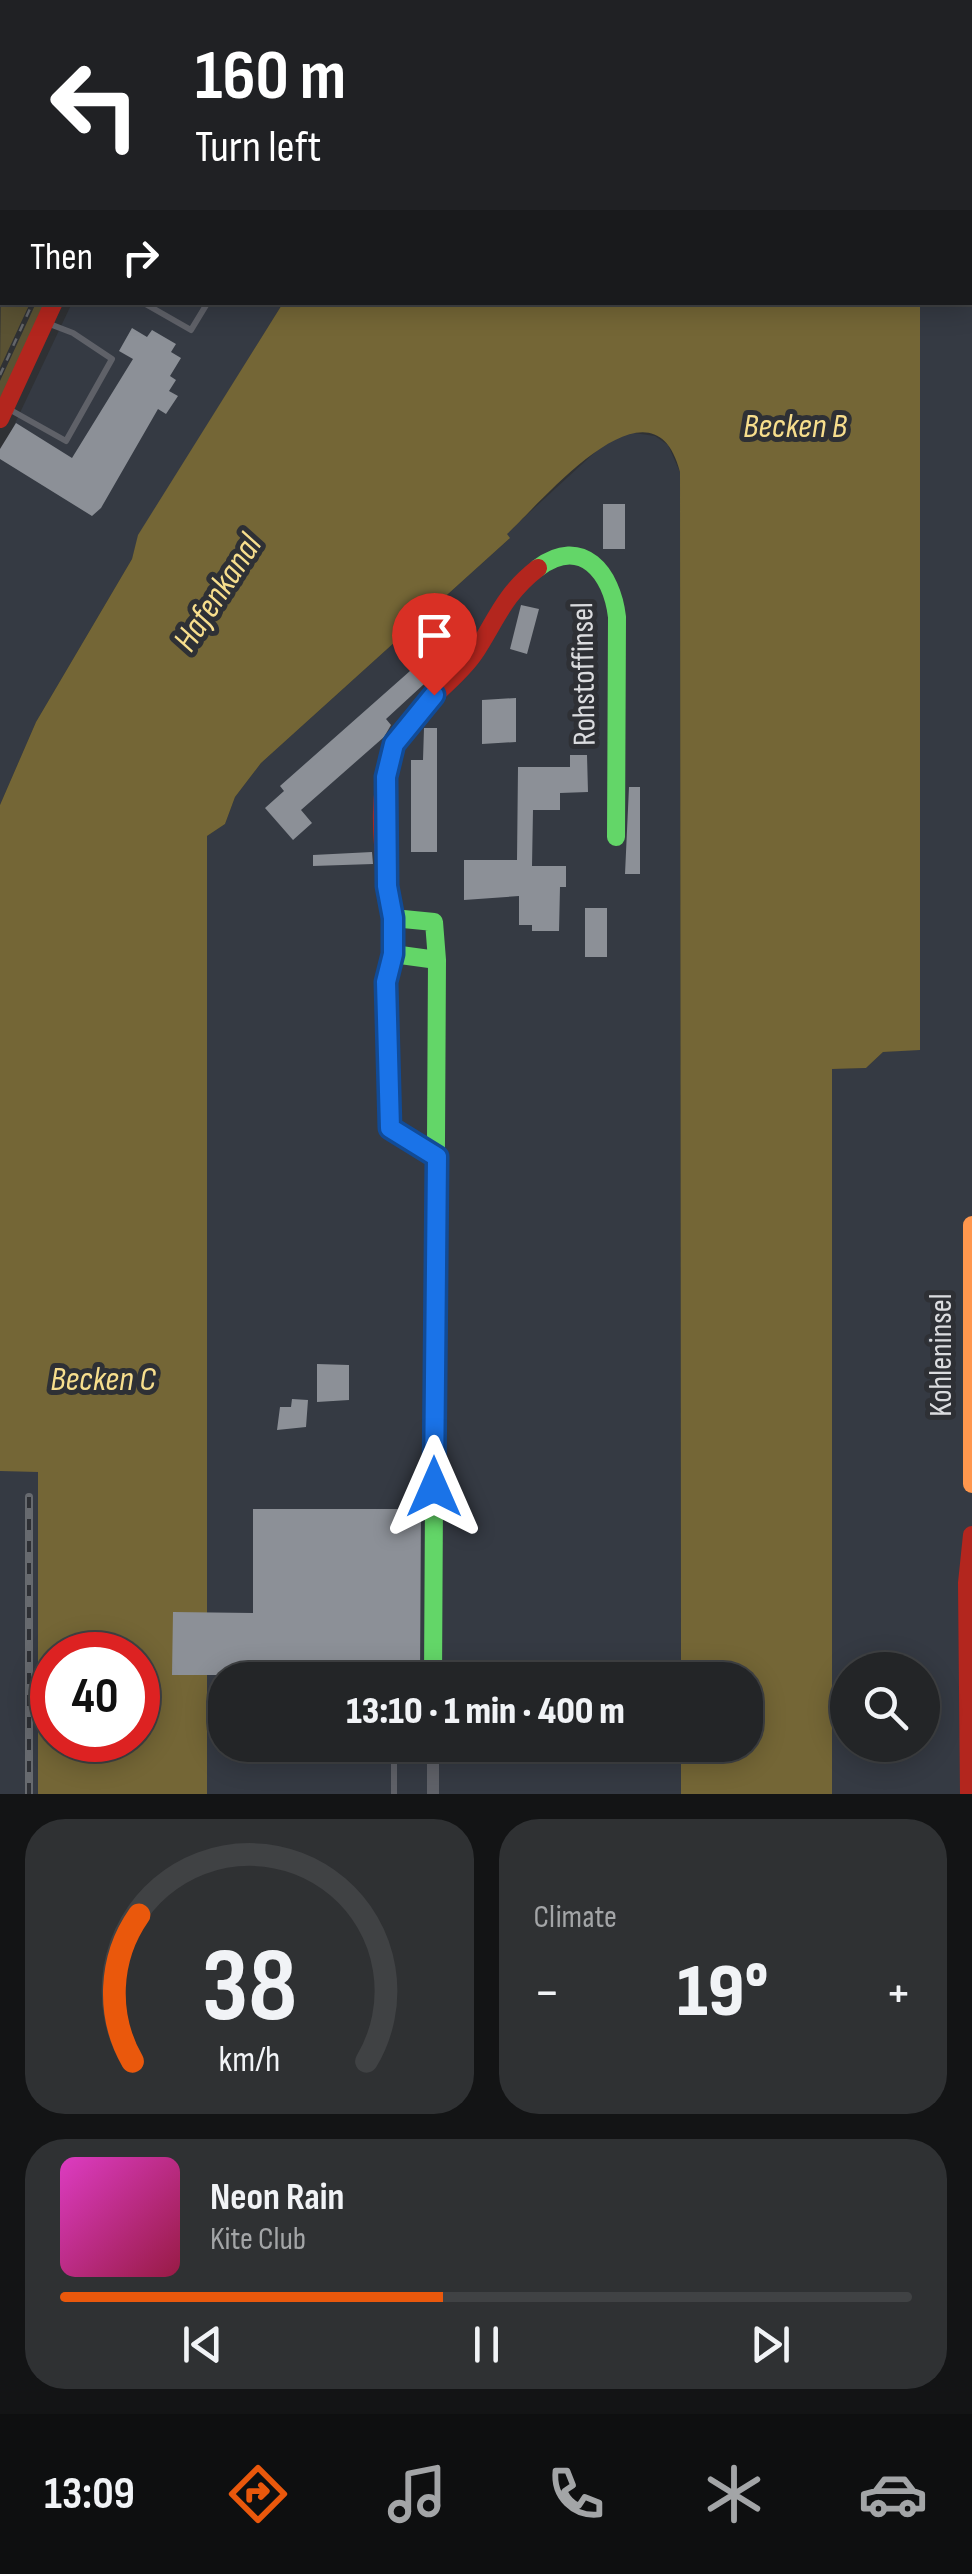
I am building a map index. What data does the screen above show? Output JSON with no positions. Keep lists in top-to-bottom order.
{
  "streets": {
    "street": ["Rohstoffinsel", "Kohleninsel"]
  },
  "water": ["Becken B", "Hafenkanal", "Becken C"],
  "page": {
    "turn": ["160 m", "Turn left"],
    "then": "Then",
    "limit": "40",
    "trip": "13:10 · 1 min · 400 m",
    "tile": "Climate",
    "heat": ["−", "19°", "+"],
    "song": ["Neon Rain", "Kite Club"],
    "tabs": "13:09",
    "gauge": ["38", "km/h"]
  }
}
